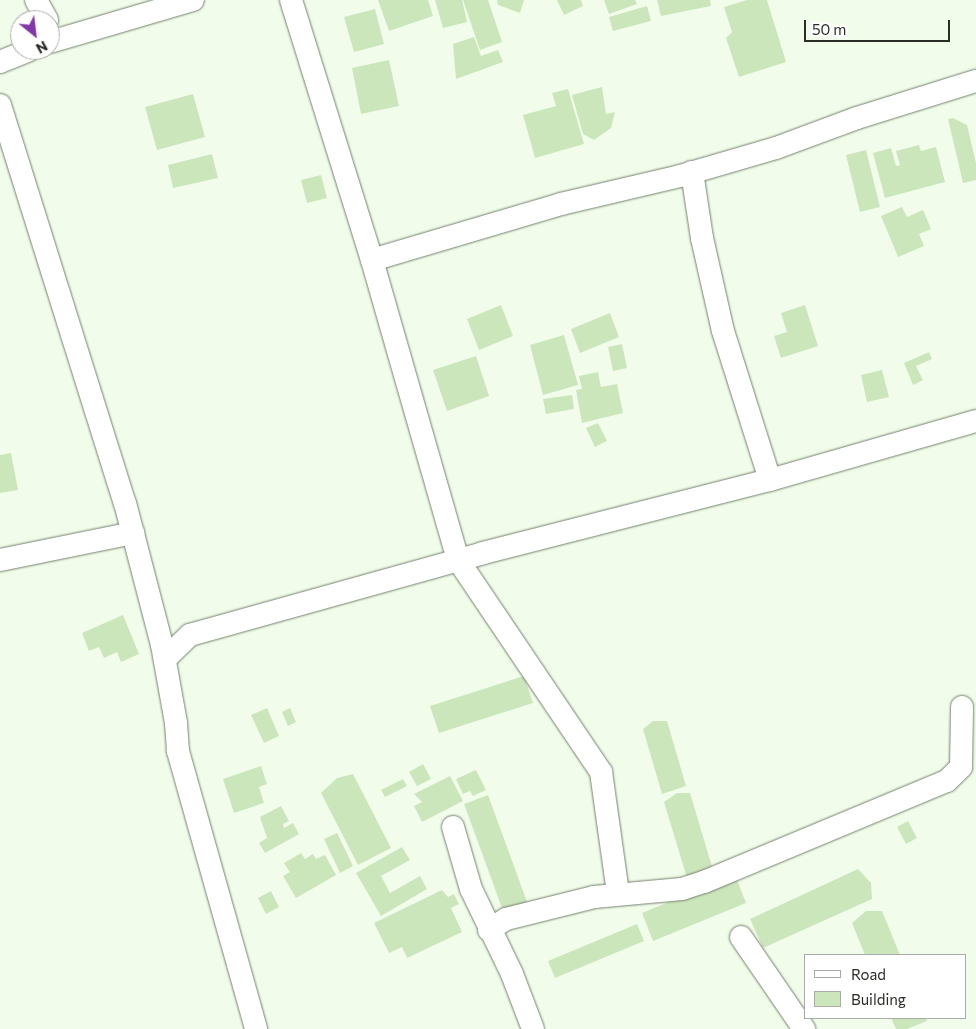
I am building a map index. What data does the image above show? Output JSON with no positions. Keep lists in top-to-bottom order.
{
  "legend": ["Road", "Building"],
  "scale_bar": "50 m",
  "north": "bottom right"
}
